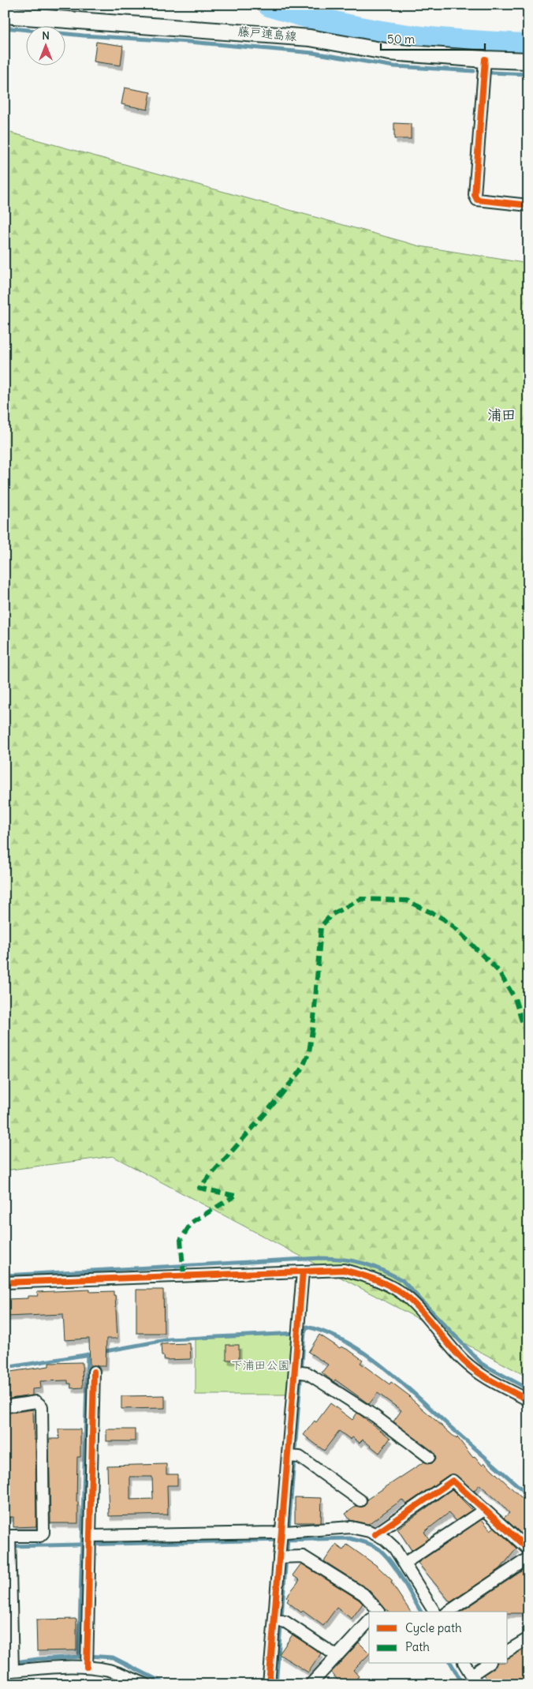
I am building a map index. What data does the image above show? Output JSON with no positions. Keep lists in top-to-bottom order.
{
  "streets": {
    "main road": ["藤戸連島線"]
  },
  "districts": ["浦田"],
  "parks": ["下浦田公園"],
  "legend": ["Cycle path", "Path"],
  "scale_bar": "50 m",
  "north": "top"
}
